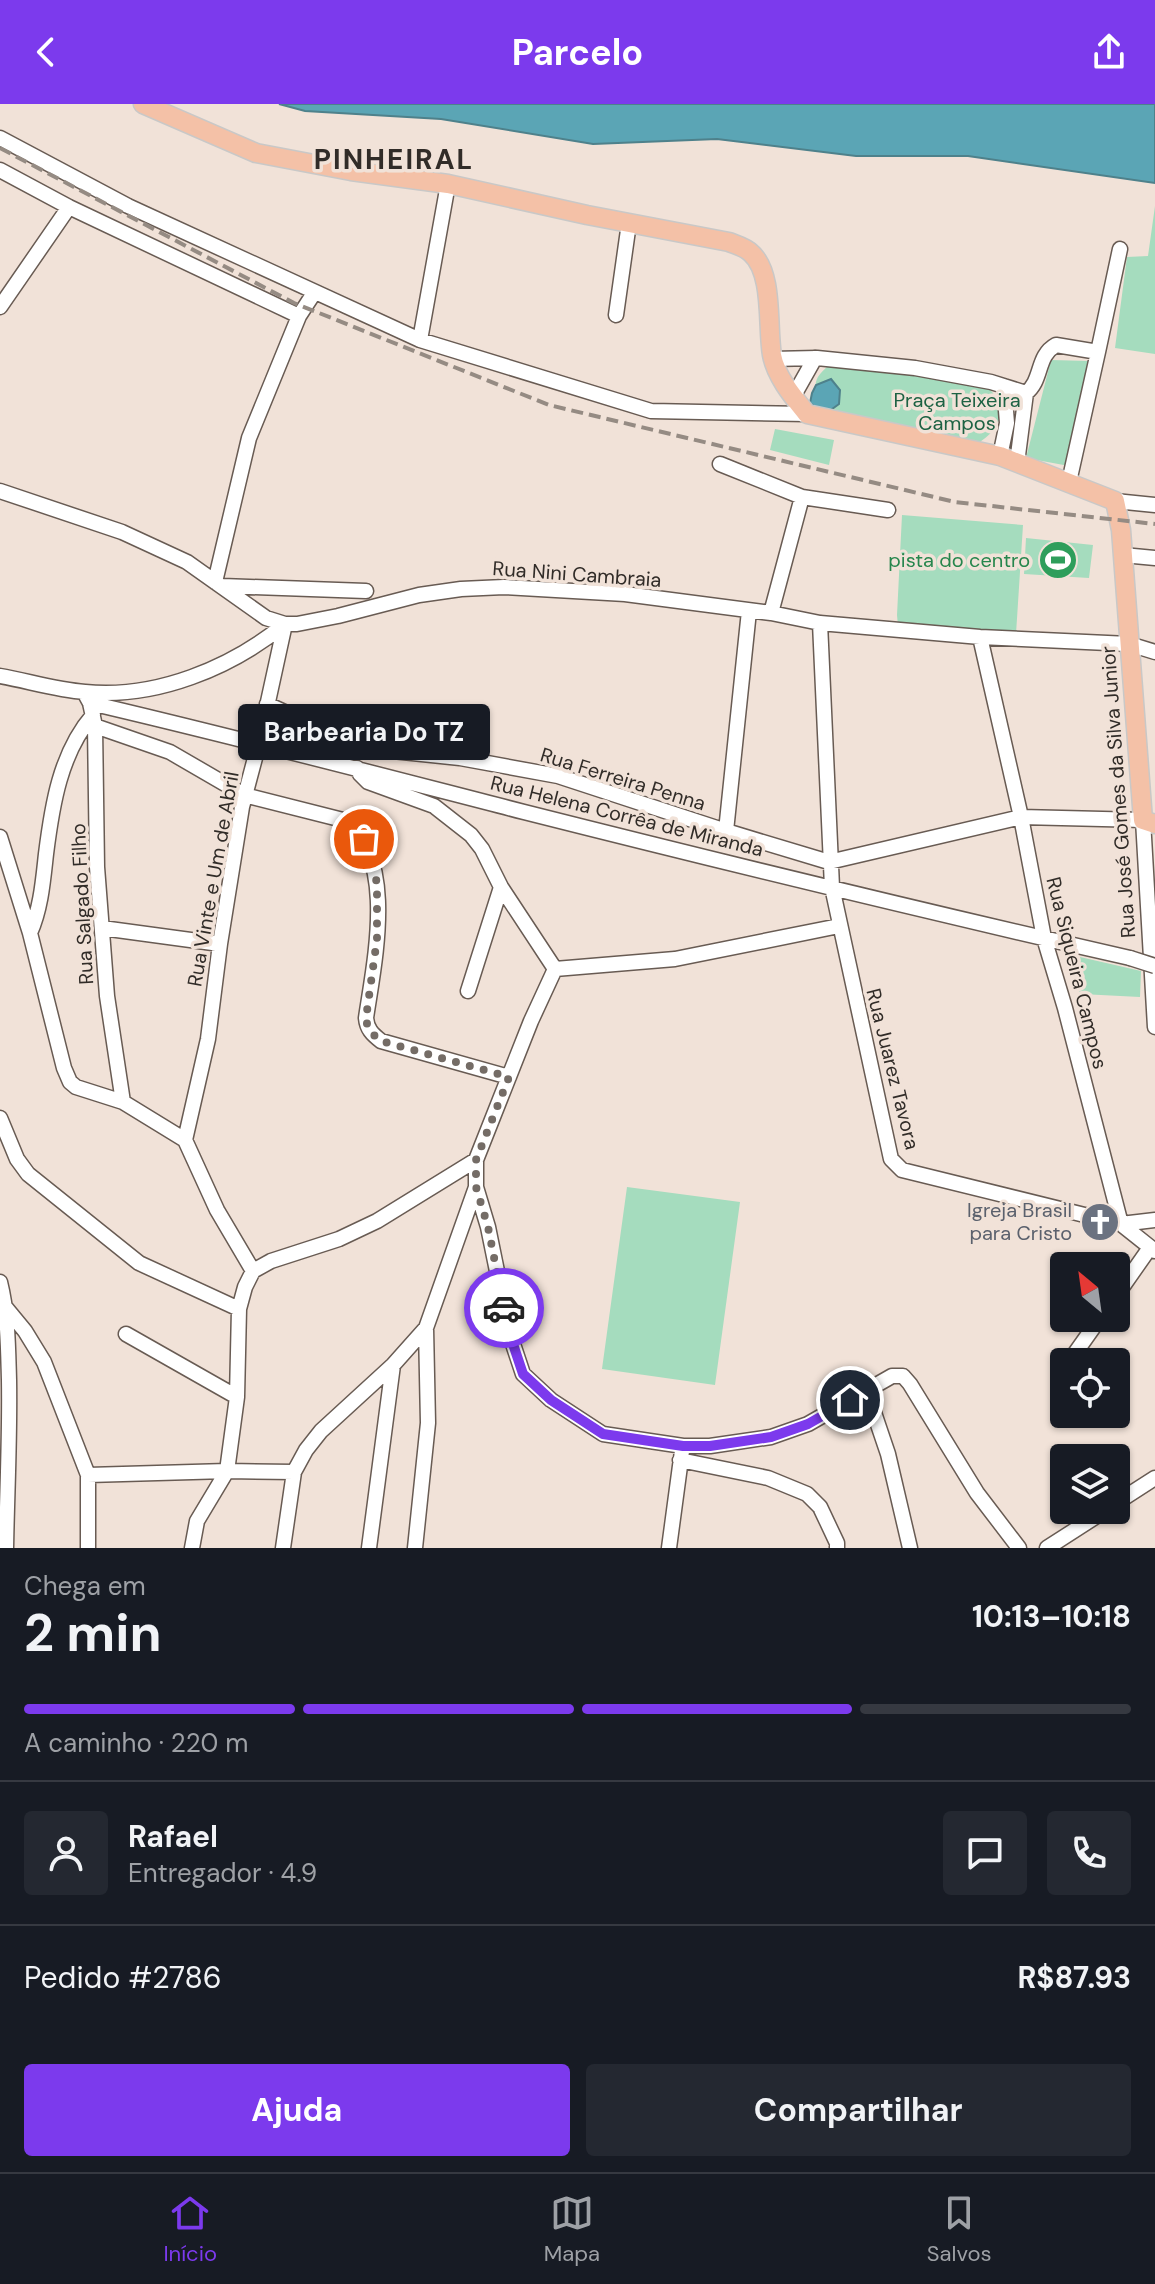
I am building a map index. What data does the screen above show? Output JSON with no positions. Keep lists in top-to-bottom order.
{
  "streets": {
    "main road": ["Rua José Gomes da Silva Junior"],
    "street": [
      "Rua Nini Cambraia",
      "Rua Ferreira Penna",
      "Rua Helena Corrêa de Miranda",
      "Rua Vinte e Um de Abril",
      "Rua Salgado Filho",
      "Rua Siqueira Campos",
      "Rua Juarez Tavora"
    ]
  },
  "crossings": [
    ["Rua Nini Cambraia", "Rua José Gomes da Silva Junior"],
    ["Rua Nini Cambraia", "Rua Vinte e Um de Abril"],
    ["Rua Nini Cambraia", "Rua Siqueira Campos"],
    ["Rua Nini Cambraia", "Rua Juarez Tavora"],
    ["Rua Ferreira Penna", "Rua Vinte e Um de Abril"],
    ["Rua Ferreira Penna", "Rua Juarez Tavora"],
    ["Rua Helena Corrêa de Miranda", "Rua Vinte e Um de Abril"],
    ["Rua Helena Corrêa de Miranda", "Rua Salgado Filho"],
    ["Rua Helena Corrêa de Miranda", "Rua Siqueira Campos"],
    ["Rua Helena Corrêa de Miranda", "Rua Juarez Tavora"],
    ["Rua Siqueira Campos", "Rua Juarez Tavora"]
  ],
  "districts": ["PINHEIRAL"],
  "parks": ["Praça Teixeira Campos"],
  "places": {
    "sports": ["pista do centro"],
    "other": ["Barbearia Do TZ"],
    "church": ["Igreja Brasil para Cristo"]
  },
  "north": "top left",
  "page": {
    "header": "Parcelo",
    "bubble": "Barbearia Do TZ",
    "heading": ["2 min", "Chega em", "10:13–10:18"],
    "panel": [
      "Rafael",
      "Entregador · 4.9",
      "Pedido #2786",
      "R$87.93"
    ],
    "bar": "A caminho · 220 m",
    "buttons": ["Ajuda", "Compartilhar"],
    "tabs": ["Início", "Mapa", "Salvos"]
  }
}
